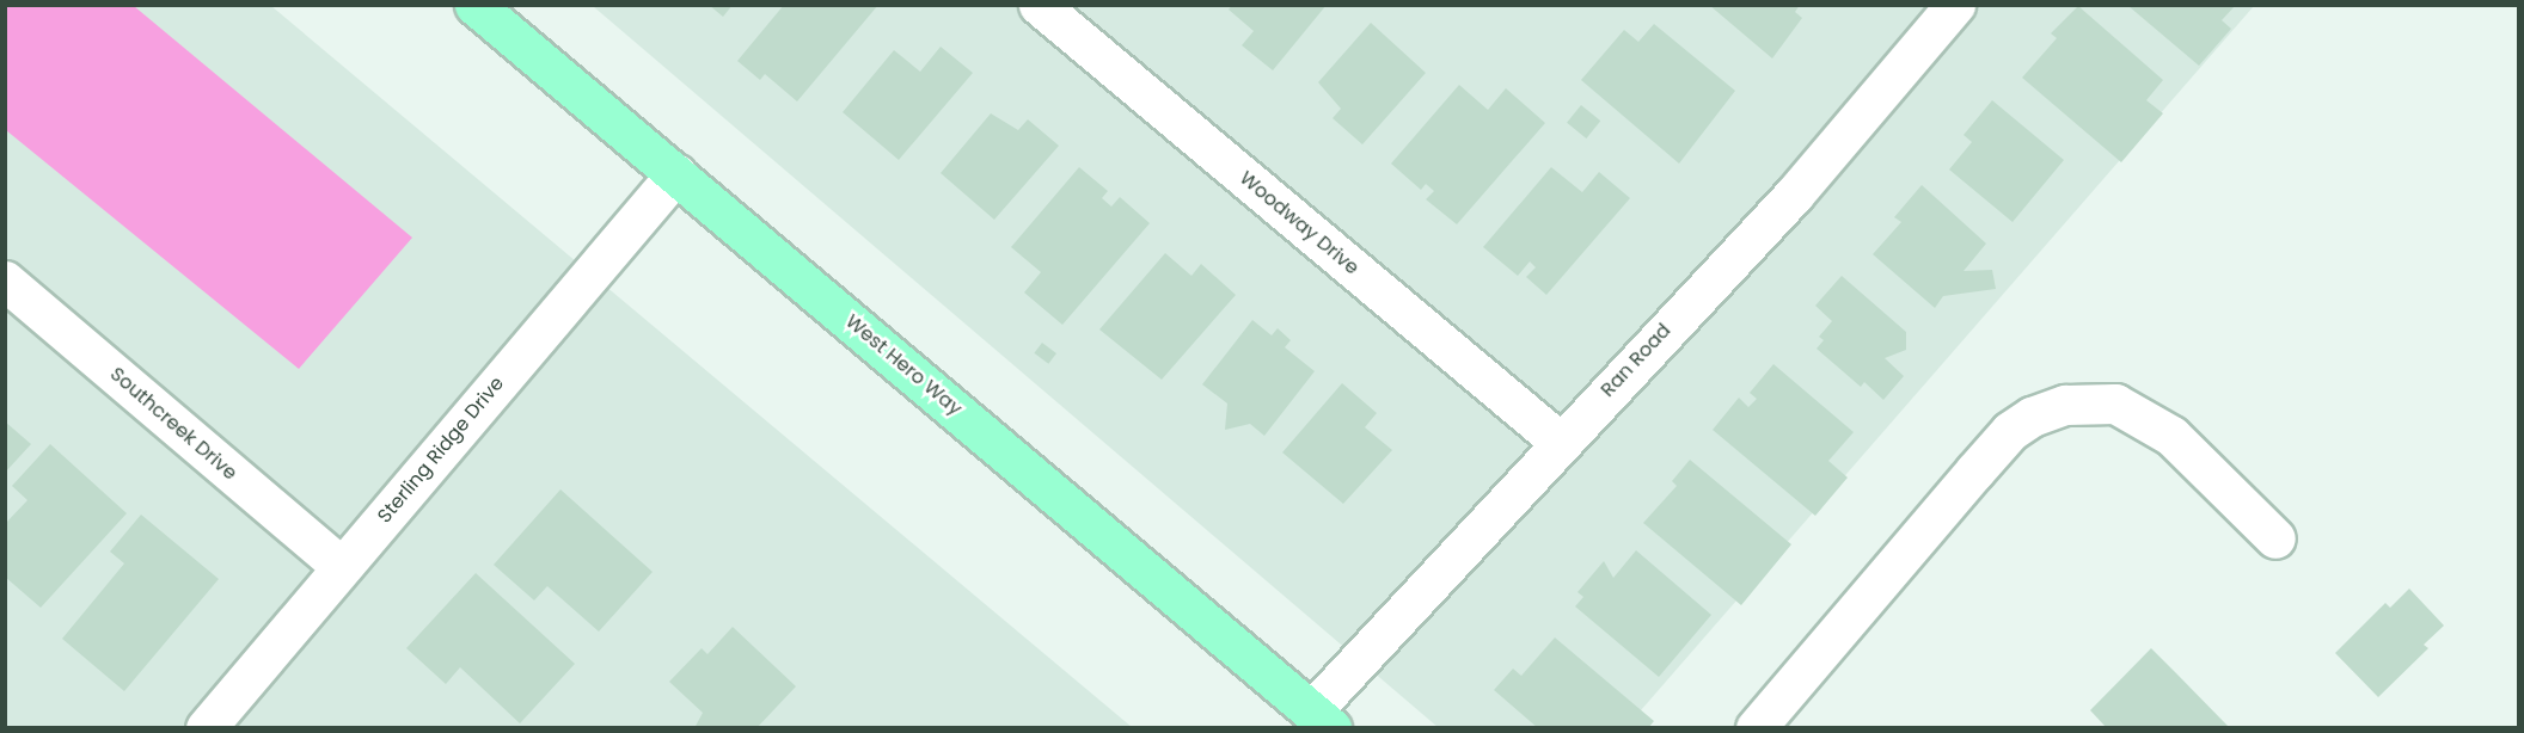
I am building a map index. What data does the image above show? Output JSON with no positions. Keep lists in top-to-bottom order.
{
  "streets": {
    "main road": ["West Hero Way"],
    "street": [
      "Woodway Drive",
      "Ran Road",
      "Southcreek Drive",
      "Sterling Ridge Drive"
    ]
  },
  "crossings": [
    ["Woodway Drive", "Ran Road"],
    ["Ran Road", "West Hero Way"],
    ["West Hero Way", "Sterling Ridge Drive"],
    ["Southcreek Drive", "Sterling Ridge Drive"]
  ]
}
